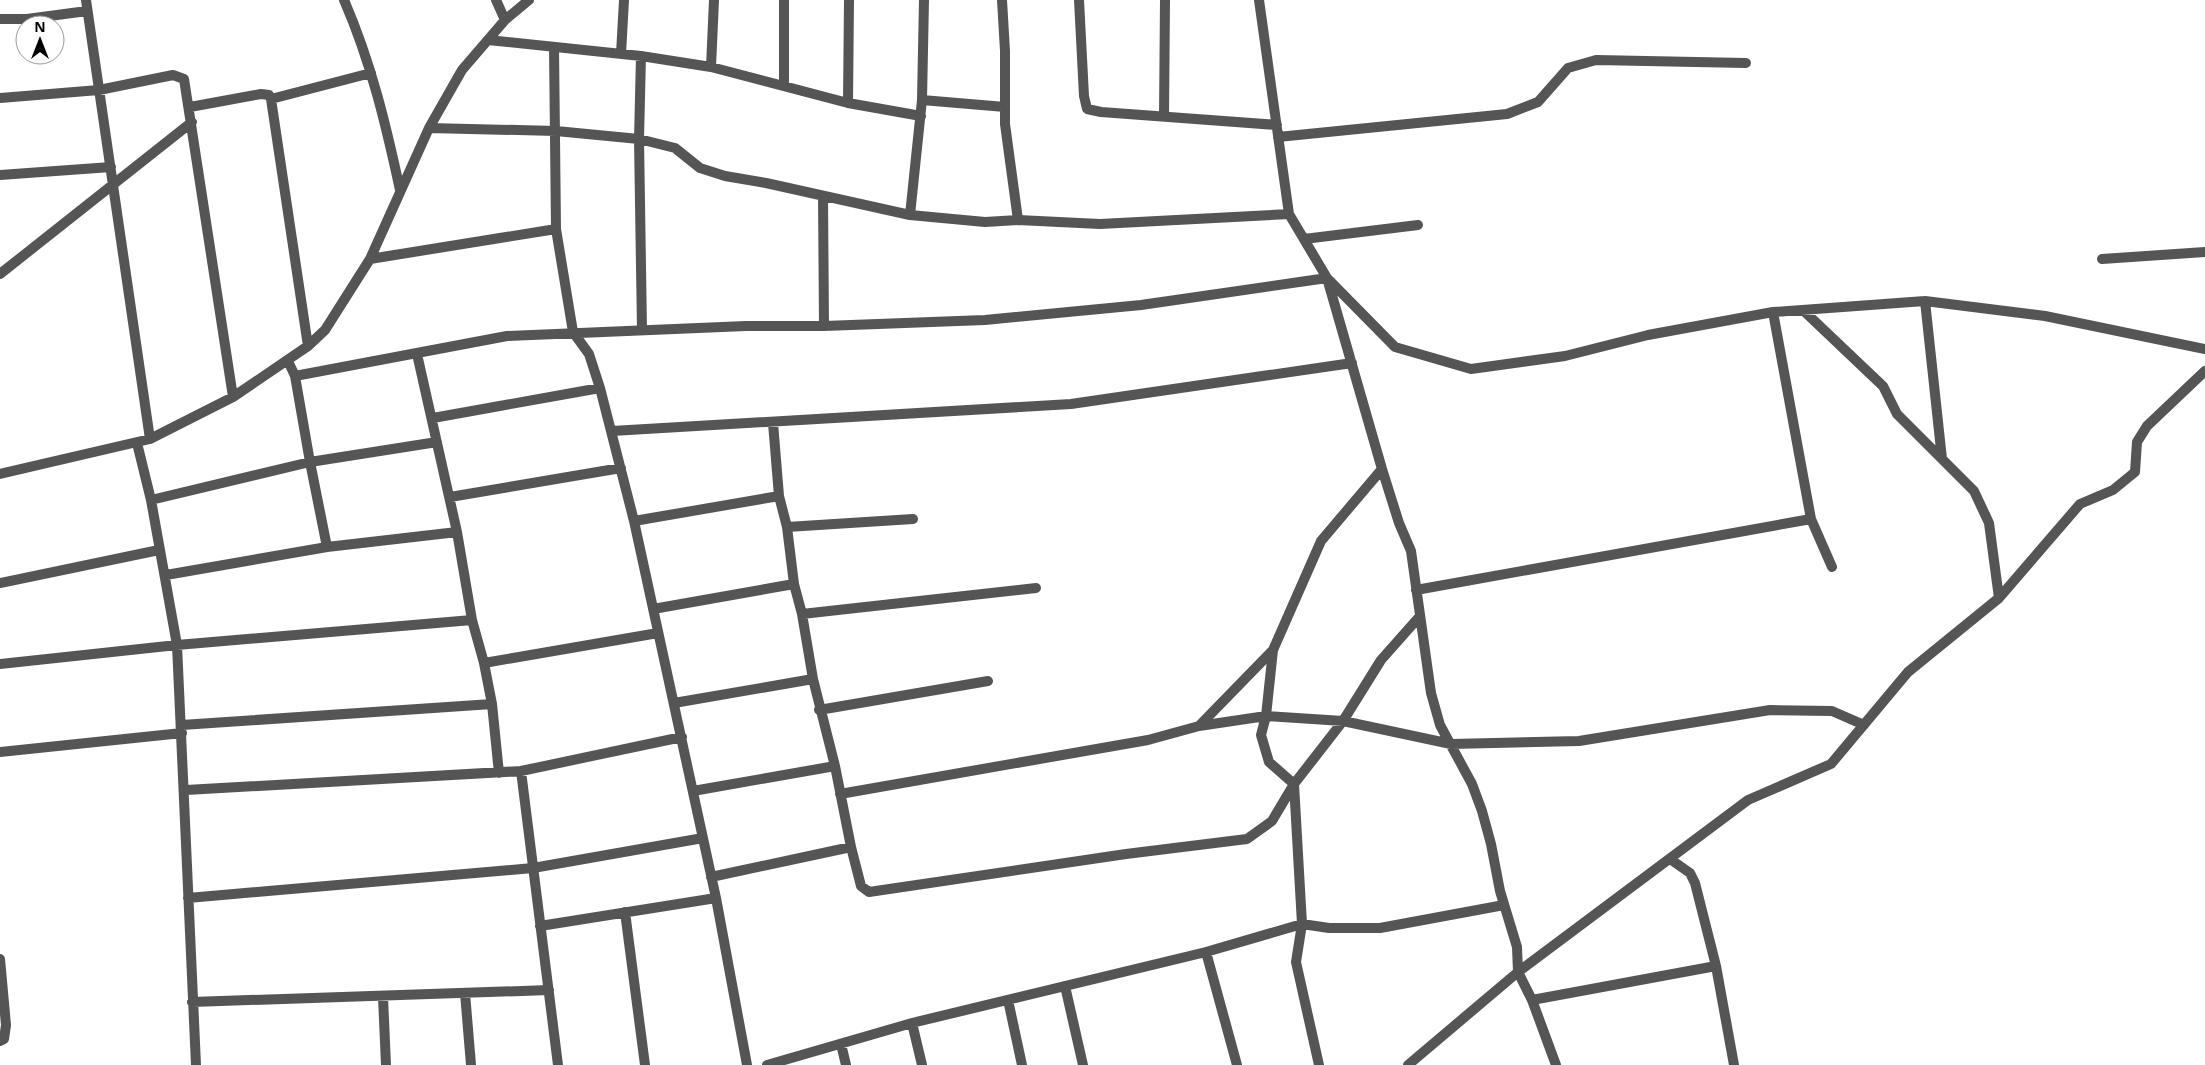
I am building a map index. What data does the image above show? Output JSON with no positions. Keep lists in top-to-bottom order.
{
  "north": "top"
}
